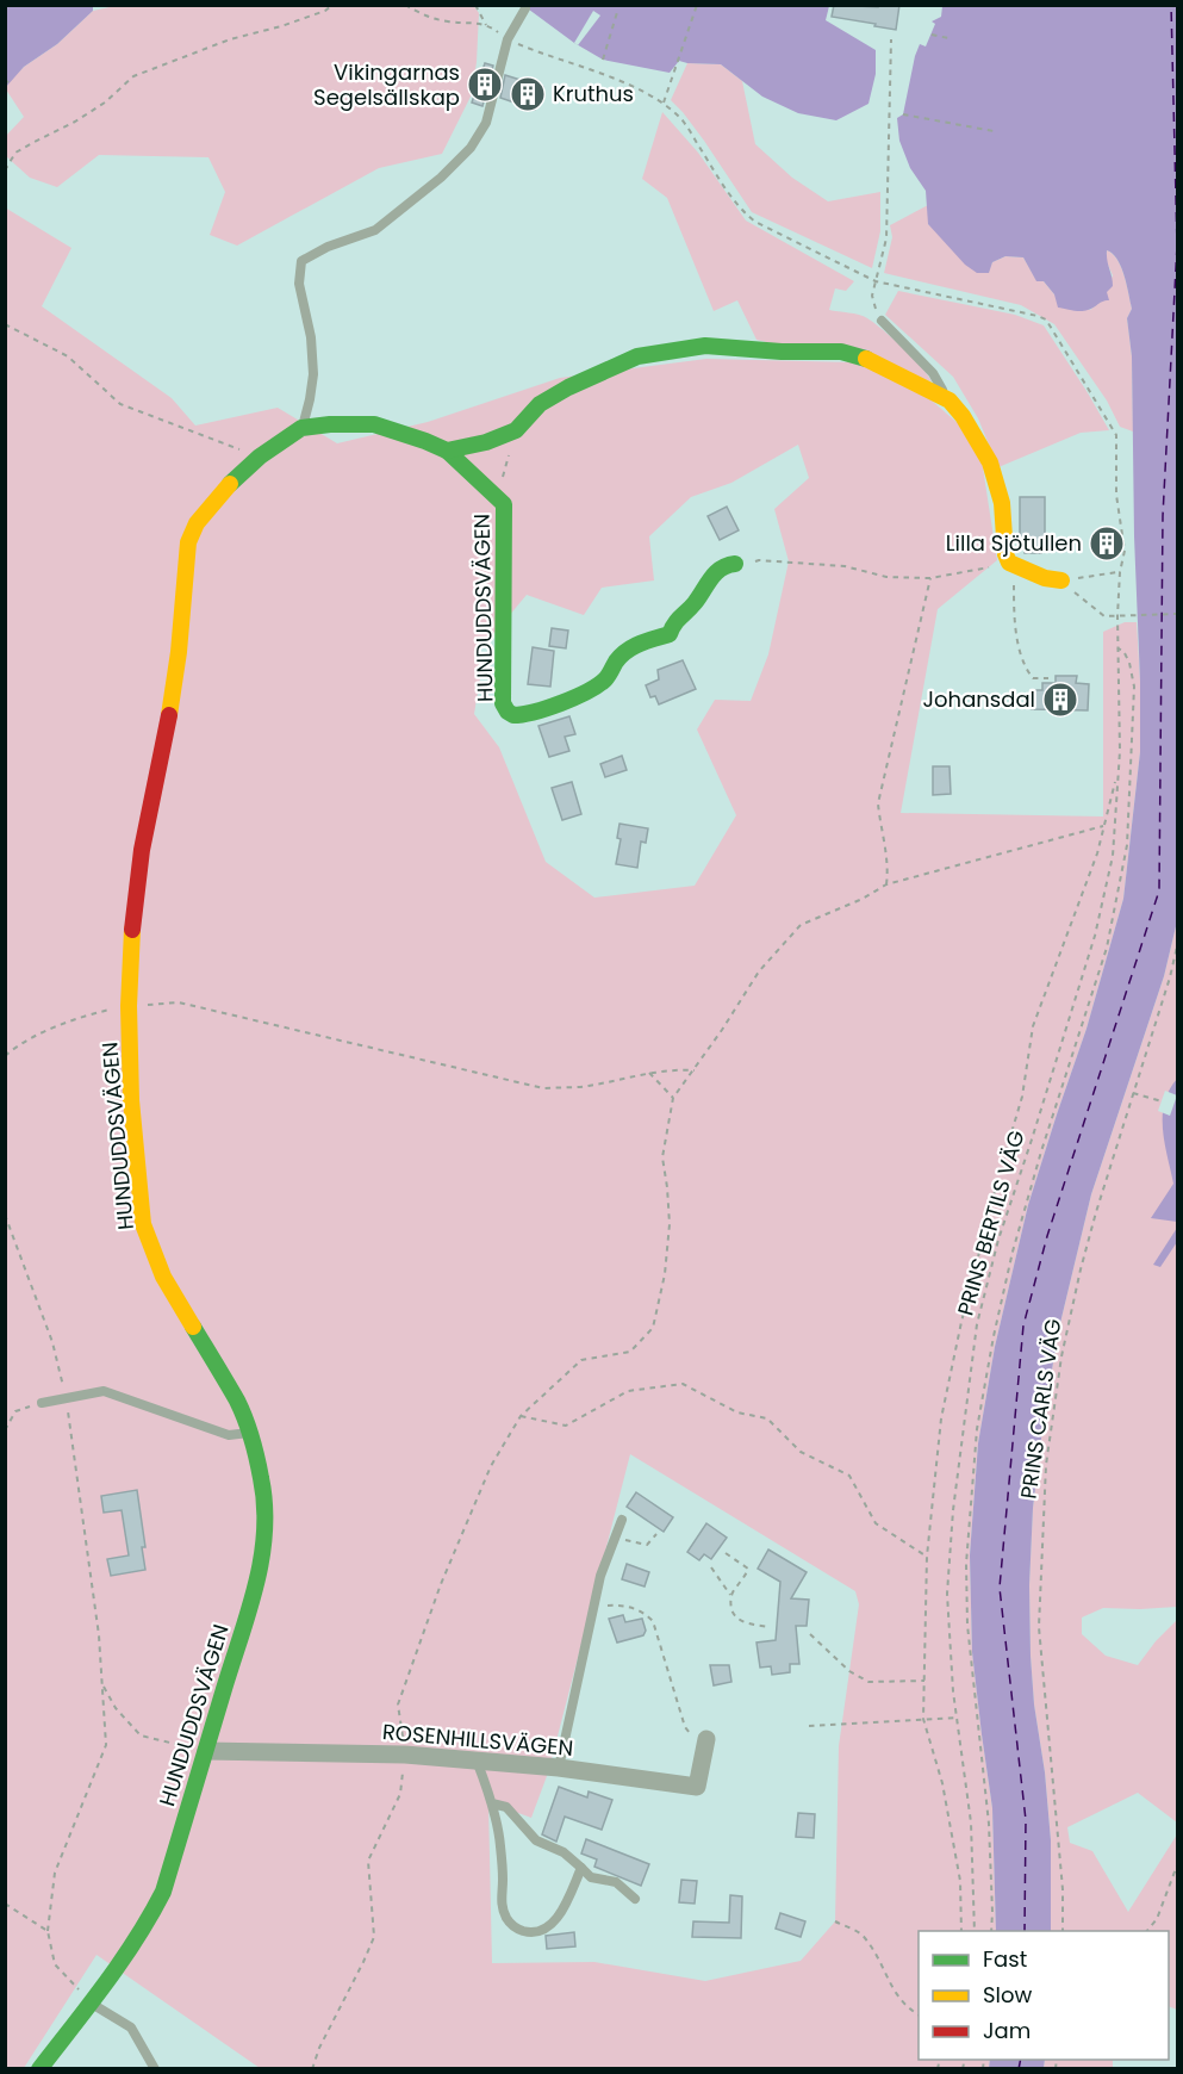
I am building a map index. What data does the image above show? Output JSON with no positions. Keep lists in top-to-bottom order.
{
  "streets": {
    "street": ["HUNDUDDSVÄGEN", "ROSENHILLSVÄGEN"],
    "path": ["PRINS BERTILS VÄG", "PRINS CARLS VÄG"]
  },
  "crossings": [
    ["HUNDUDDSVÄGEN", "ROSENHILLSVÄGEN"]
  ],
  "places": {
    "building": [
      "Vikingarnas Segelsällskap",
      "Kruthus",
      "Lilla Sjötullen",
      "Johansdal"
    ]
  },
  "legend": ["Fast", "Slow", "Jam"]
}
